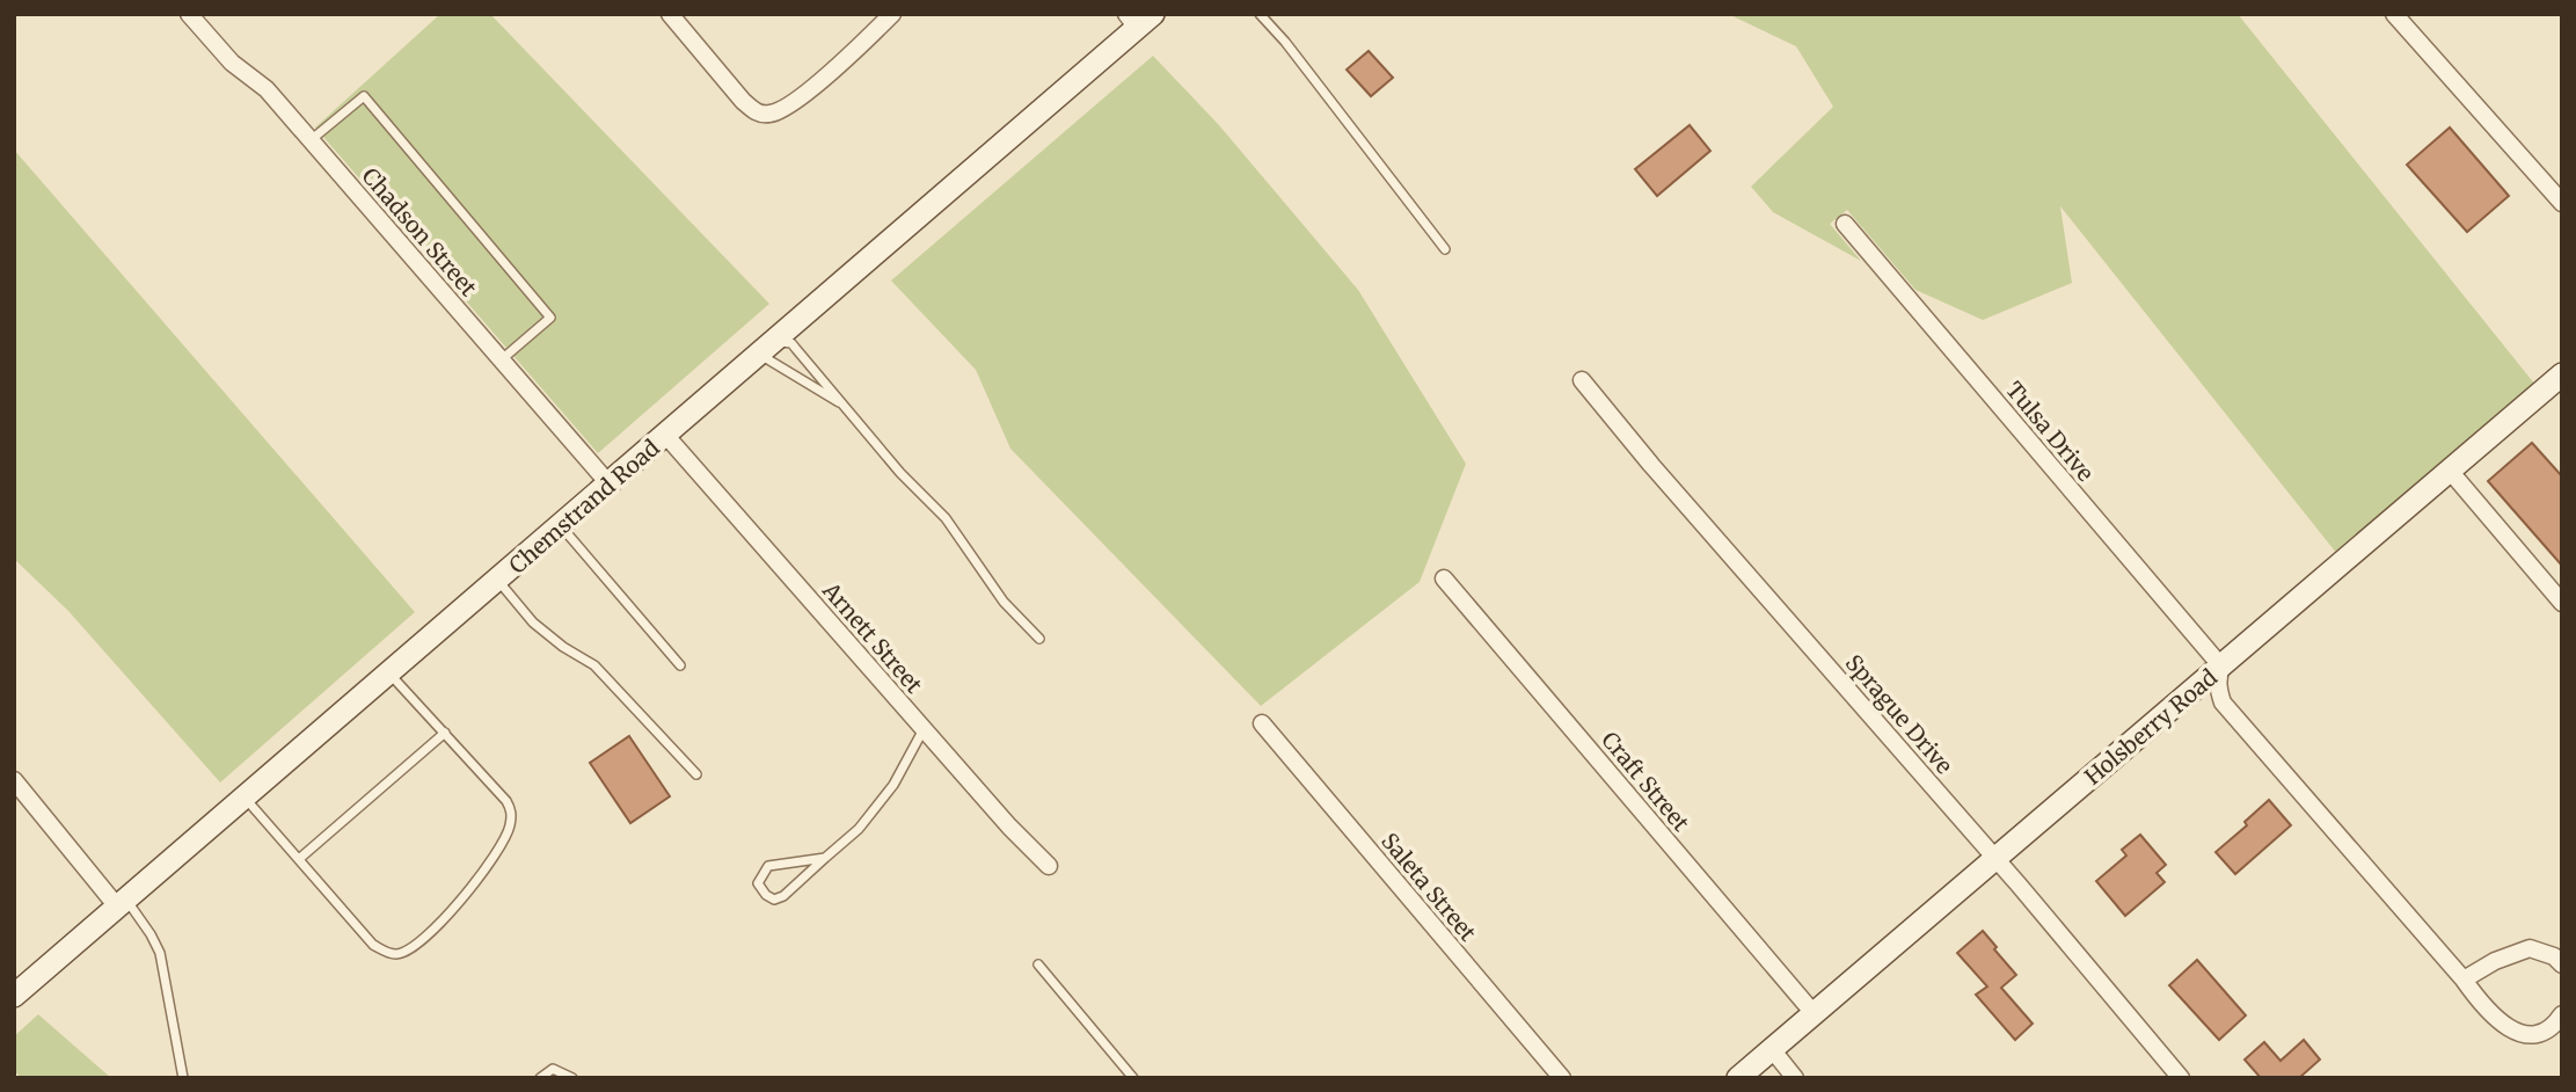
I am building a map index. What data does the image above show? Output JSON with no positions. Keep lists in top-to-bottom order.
{
  "streets": {
    "street": [
      "Chadson Street",
      "Tulsa Drive",
      "Chemstrand Road",
      "Arnett Street",
      "Sprague Drive",
      "Holsberry Road",
      "Craft Street",
      "Saleta Street"
    ]
  },
  "crossings": [
    ["Chadson Street", "Chemstrand Road"],
    ["Tulsa Drive", "Holsberry Road"],
    ["Chemstrand Road", "Arnett Street"],
    ["Sprague Drive", "Holsberry Road"],
    ["Holsberry Road", "Craft Street"]
  ]
}
